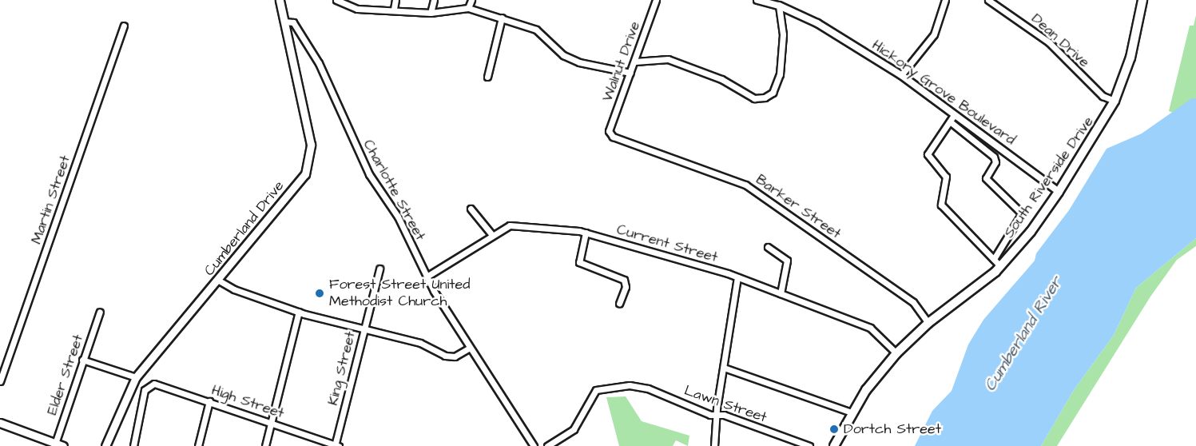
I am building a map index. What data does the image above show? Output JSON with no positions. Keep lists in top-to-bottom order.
{
  "streets": {
    "highway": ["South Riverside Drive"],
    "main road": ["Cumberland Drive"],
    "street": [
      "Dean Drive",
      "Walnut Drive",
      "Hickory Grove Boulevard",
      "Charlotte Street",
      "Martin Street",
      "Barker Street",
      "Current Street",
      "King Street",
      "Elder Street",
      "High Street",
      "Lawn Street"
    ]
  },
  "crossings": [
    ["Dean Drive", "South Riverside Drive"],
    ["Walnut Drive", "Barker Street"],
    ["Hickory Grove Boulevard", "South Riverside Drive"],
    ["South Riverside Drive", "Barker Street"],
    ["South Riverside Drive", "Current Street"],
    ["Charlotte Street", "Cumberland Drive"],
    ["Charlotte Street", "Current Street"],
    ["King Street", "High Street"]
  ],
  "water": ["Cumberland River"],
  "places": ["Forest Street United Methodist Church", "Dortch Street"]
}
